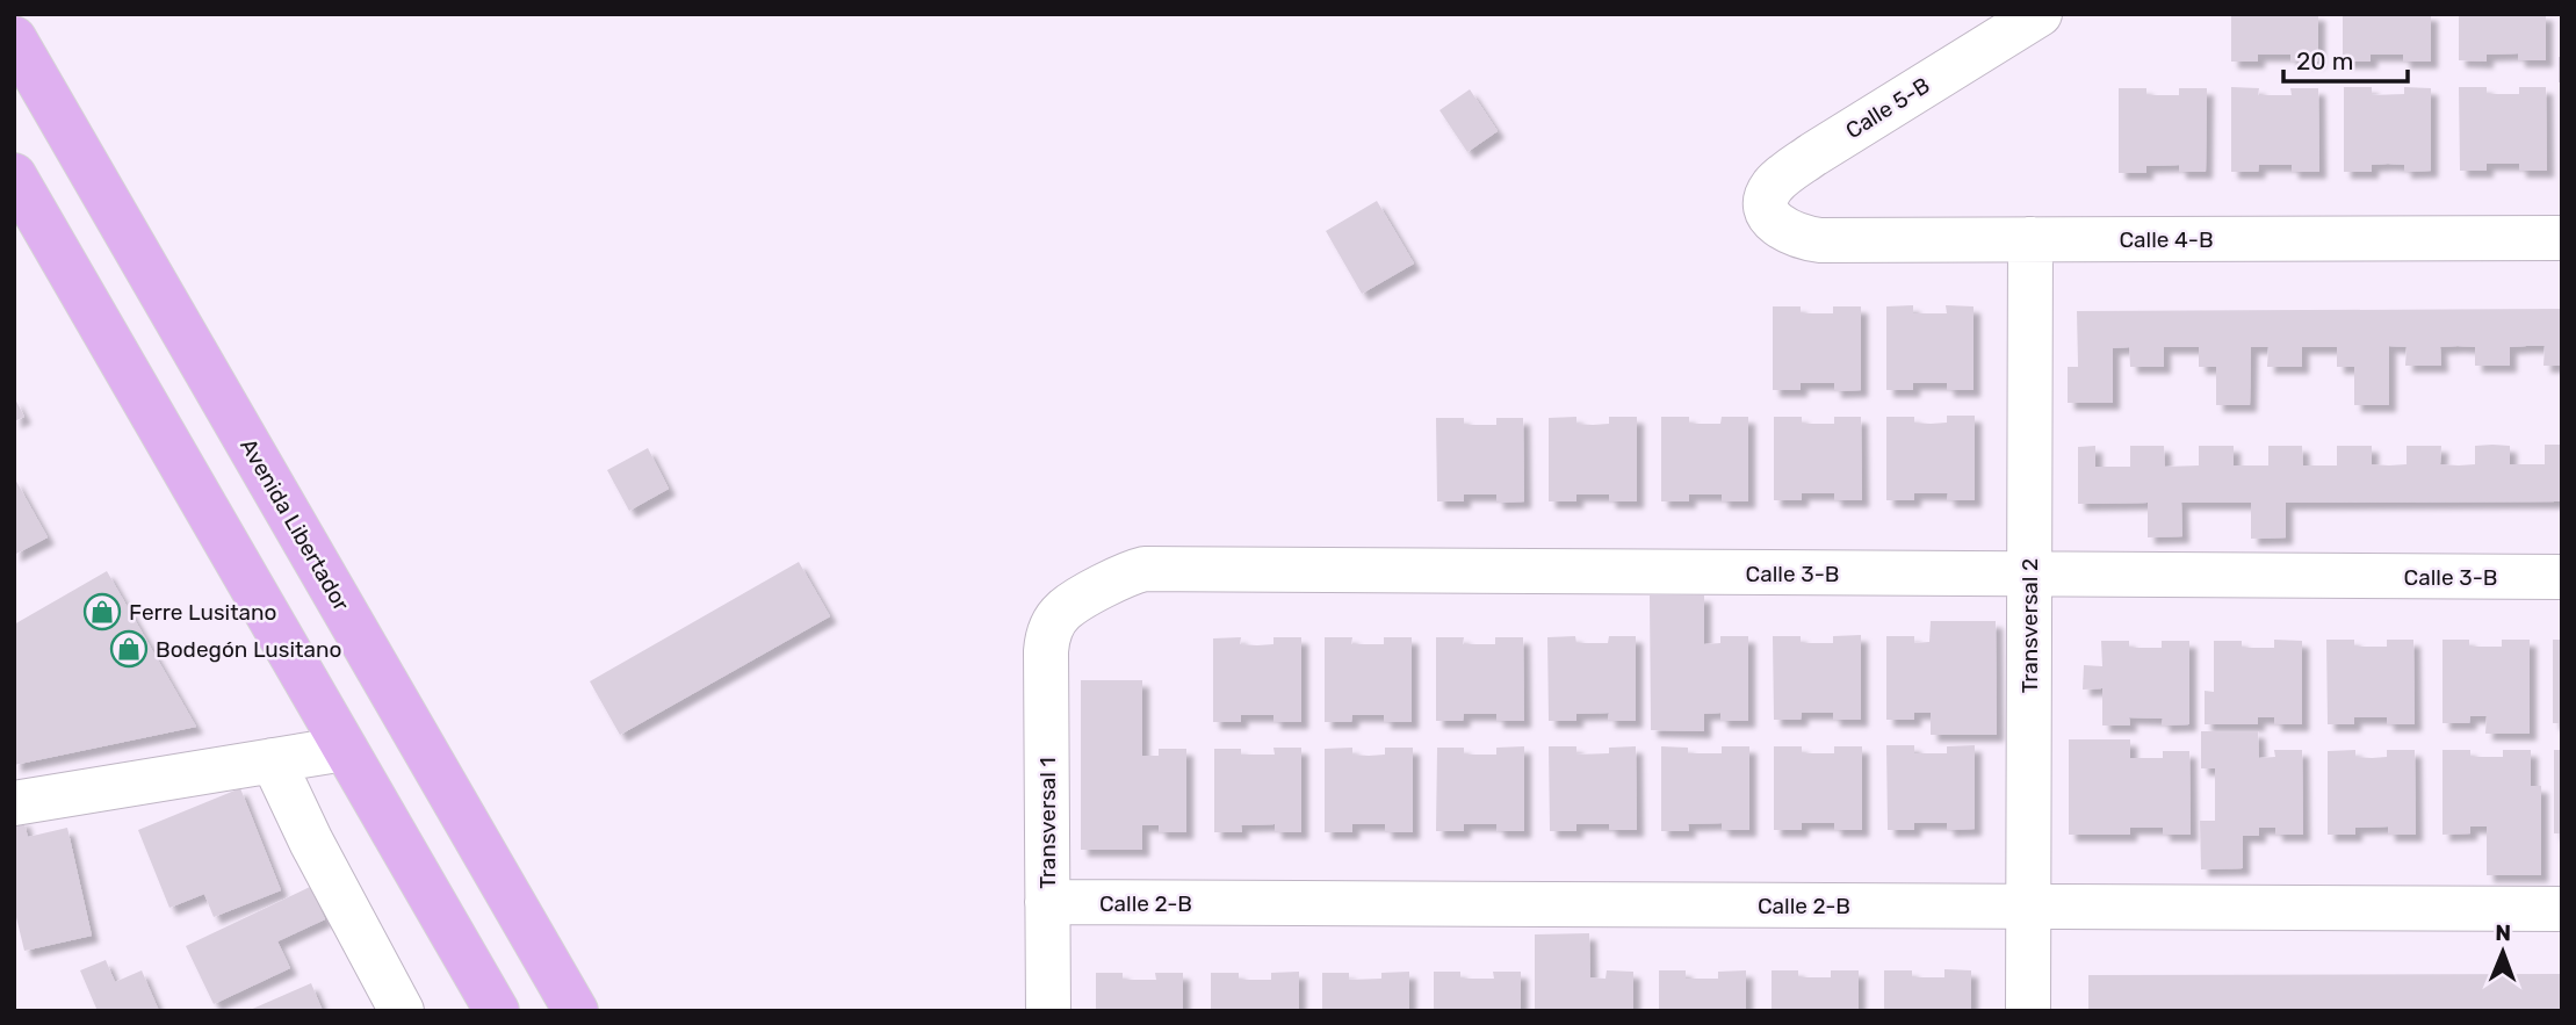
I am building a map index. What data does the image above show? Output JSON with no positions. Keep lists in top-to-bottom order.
{
  "streets": {
    "main road": ["Avenida Libertador"],
    "street": [
      "Calle 5-B",
      "Calle 4-B",
      "Calle 3-B",
      "Transversal 2",
      "Transversal 1",
      "Calle 2-B"
    ]
  },
  "crossings": [
    ["Calle 5-B", "Calle 4-B"],
    ["Calle 4-B", "Transversal 2"],
    ["Calle 3-B", "Transversal 2"],
    ["Calle 3-B", "Transversal 1"],
    ["Transversal 2", "Calle 2-B"],
    ["Transversal 1", "Calle 2-B"]
  ],
  "places": {
    "shop": ["Ferre Lusitano", "Bodegón Lusitano"]
  },
  "scale_bar": "20 m",
  "north": "top"
}
